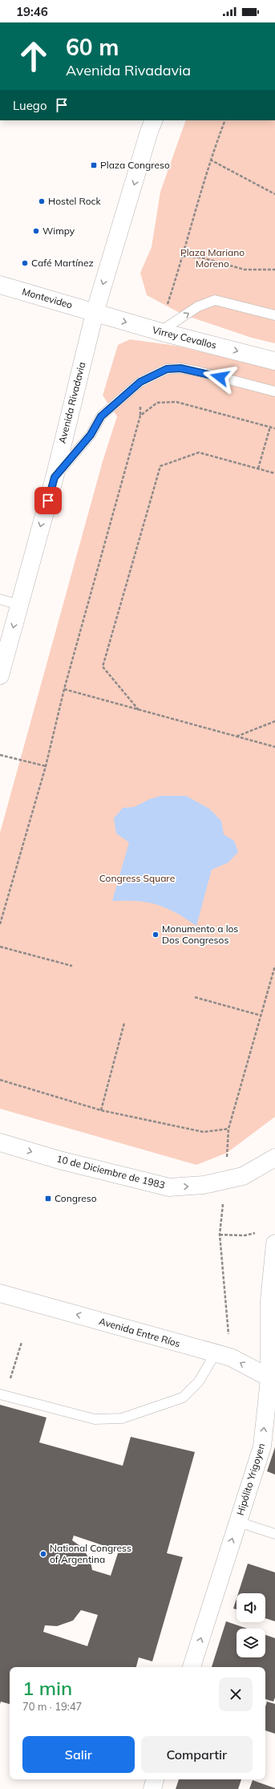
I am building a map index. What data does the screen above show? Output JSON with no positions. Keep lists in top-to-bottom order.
{
  "streets": {
    "street": [
      "Montevideo",
      "Virrey Cevallos",
      "Avenida Rivadavia",
      "10 de Diciembre de 1983",
      "Avenida Entre Ríos",
      "Hipólito Yrigoyen"
    ]
  },
  "crossings": [
    ["Montevideo", "Virrey Cevallos"],
    ["Montevideo", "Avenida Rivadavia"],
    ["Virrey Cevallos", "Avenida Rivadavia"],
    ["Avenida Entre Ríos", "Hipólito Yrigoyen"]
  ],
  "one_way": [
    "Virrey Cevallos",
    "Avenida Rivadavia",
    "10 de Diciembre de 1983",
    "Avenida Entre Ríos",
    "Hipólito Yrigoyen"
  ],
  "parks": ["Plaza Mariano Moreno", "Congress Square"],
  "places": {
    "transit": ["Plaza Congreso", "Congreso"],
    "other": [
      "Hostel Rock",
      "Wimpy",
      "Café Martínez",
      "Monumento a los Dos Congresos",
      "National Congress of Argentina"
    ]
  },
  "page": {
    "status": "19:46",
    "turn": ["60 m", "Avenida Rivadavia"],
    "then": "Luego",
    "heading": ["1 min", "70 m · 19:47"],
    "buttons": ["Salir", "Compartir"]
  }
}
